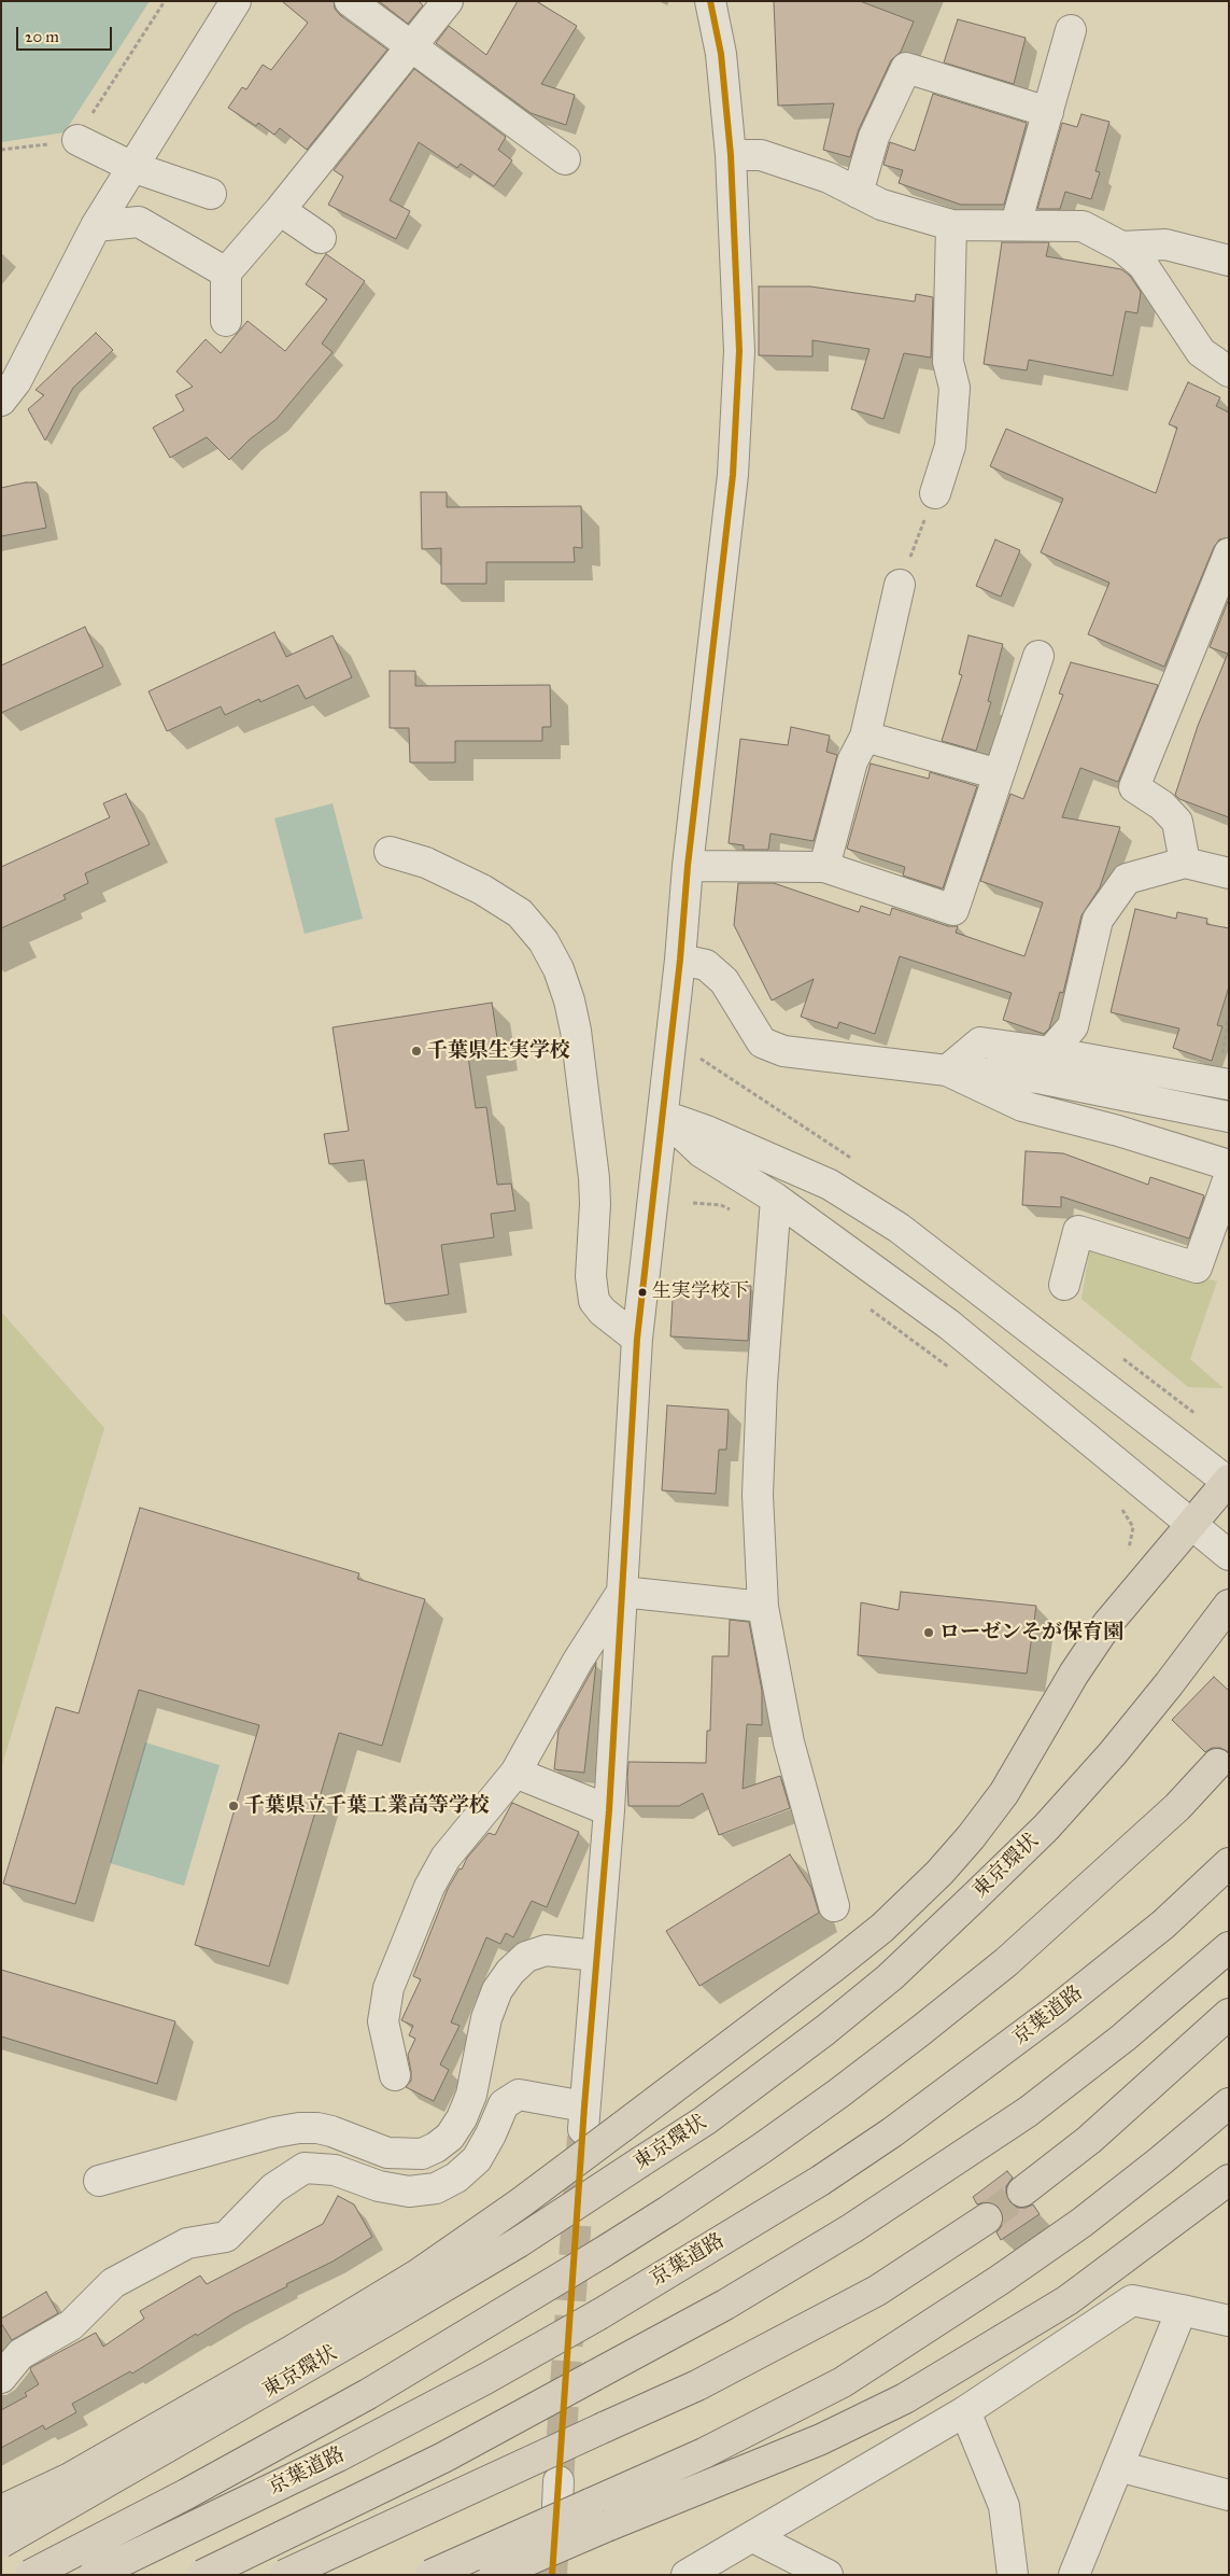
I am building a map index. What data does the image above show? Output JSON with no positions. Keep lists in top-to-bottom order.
{
  "streets": {
    "highway": ["東京環状", "京葉道路"]
  },
  "places": [
    "千葉県生実学校",
    "生実学校下",
    "ローゼンそが保育園",
    "千葉県立千葉工業高等学校"
  ],
  "scale_bar": "20 m"
}
